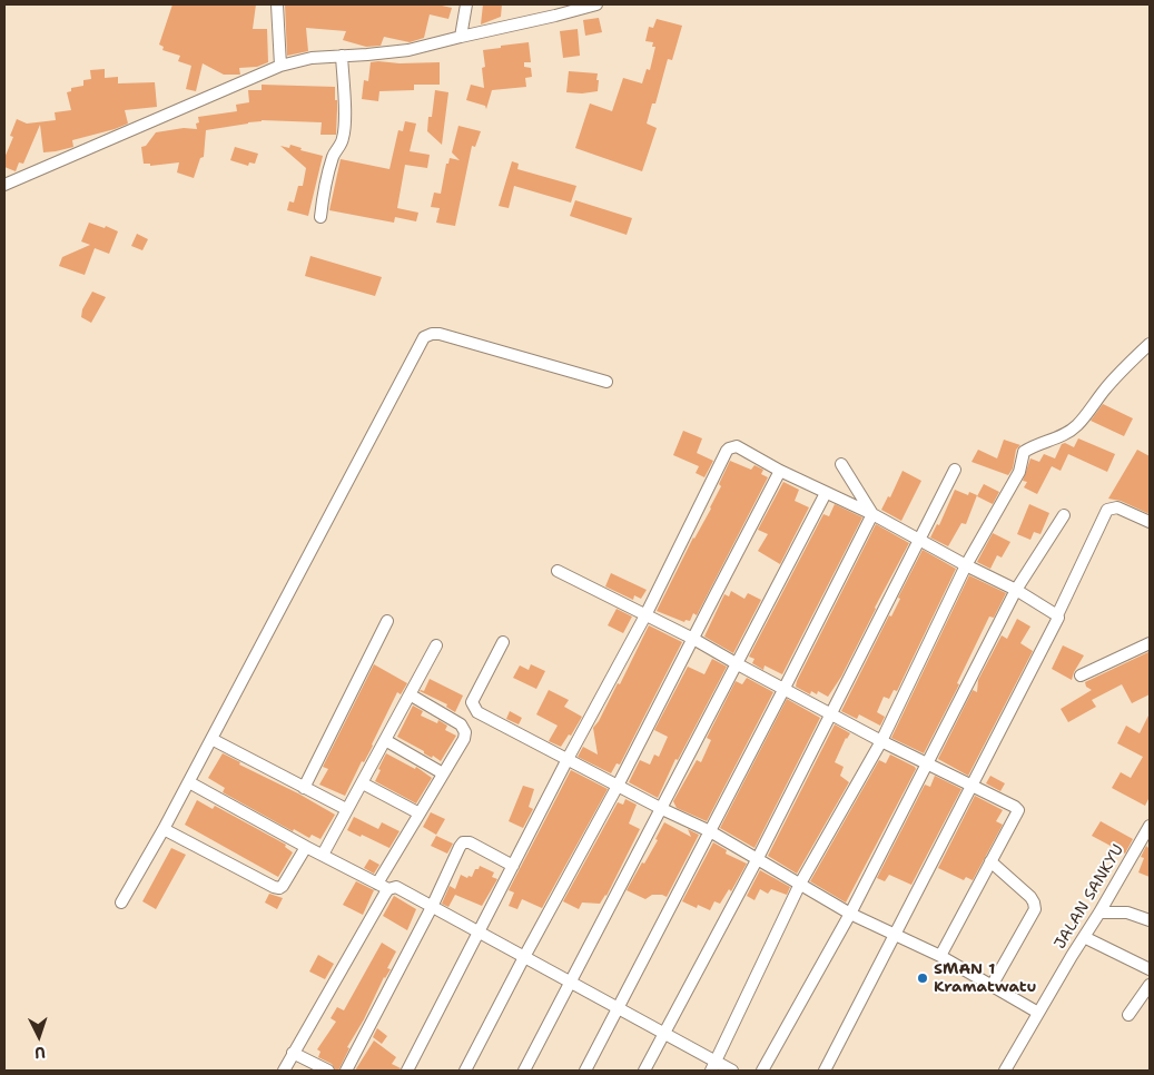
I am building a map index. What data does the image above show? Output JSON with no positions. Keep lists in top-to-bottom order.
{
  "streets": {
    "street": ["JALAN SANKYU"]
  },
  "places": ["SMAN 1 Kramatwatu"],
  "north": "bottom"
}
